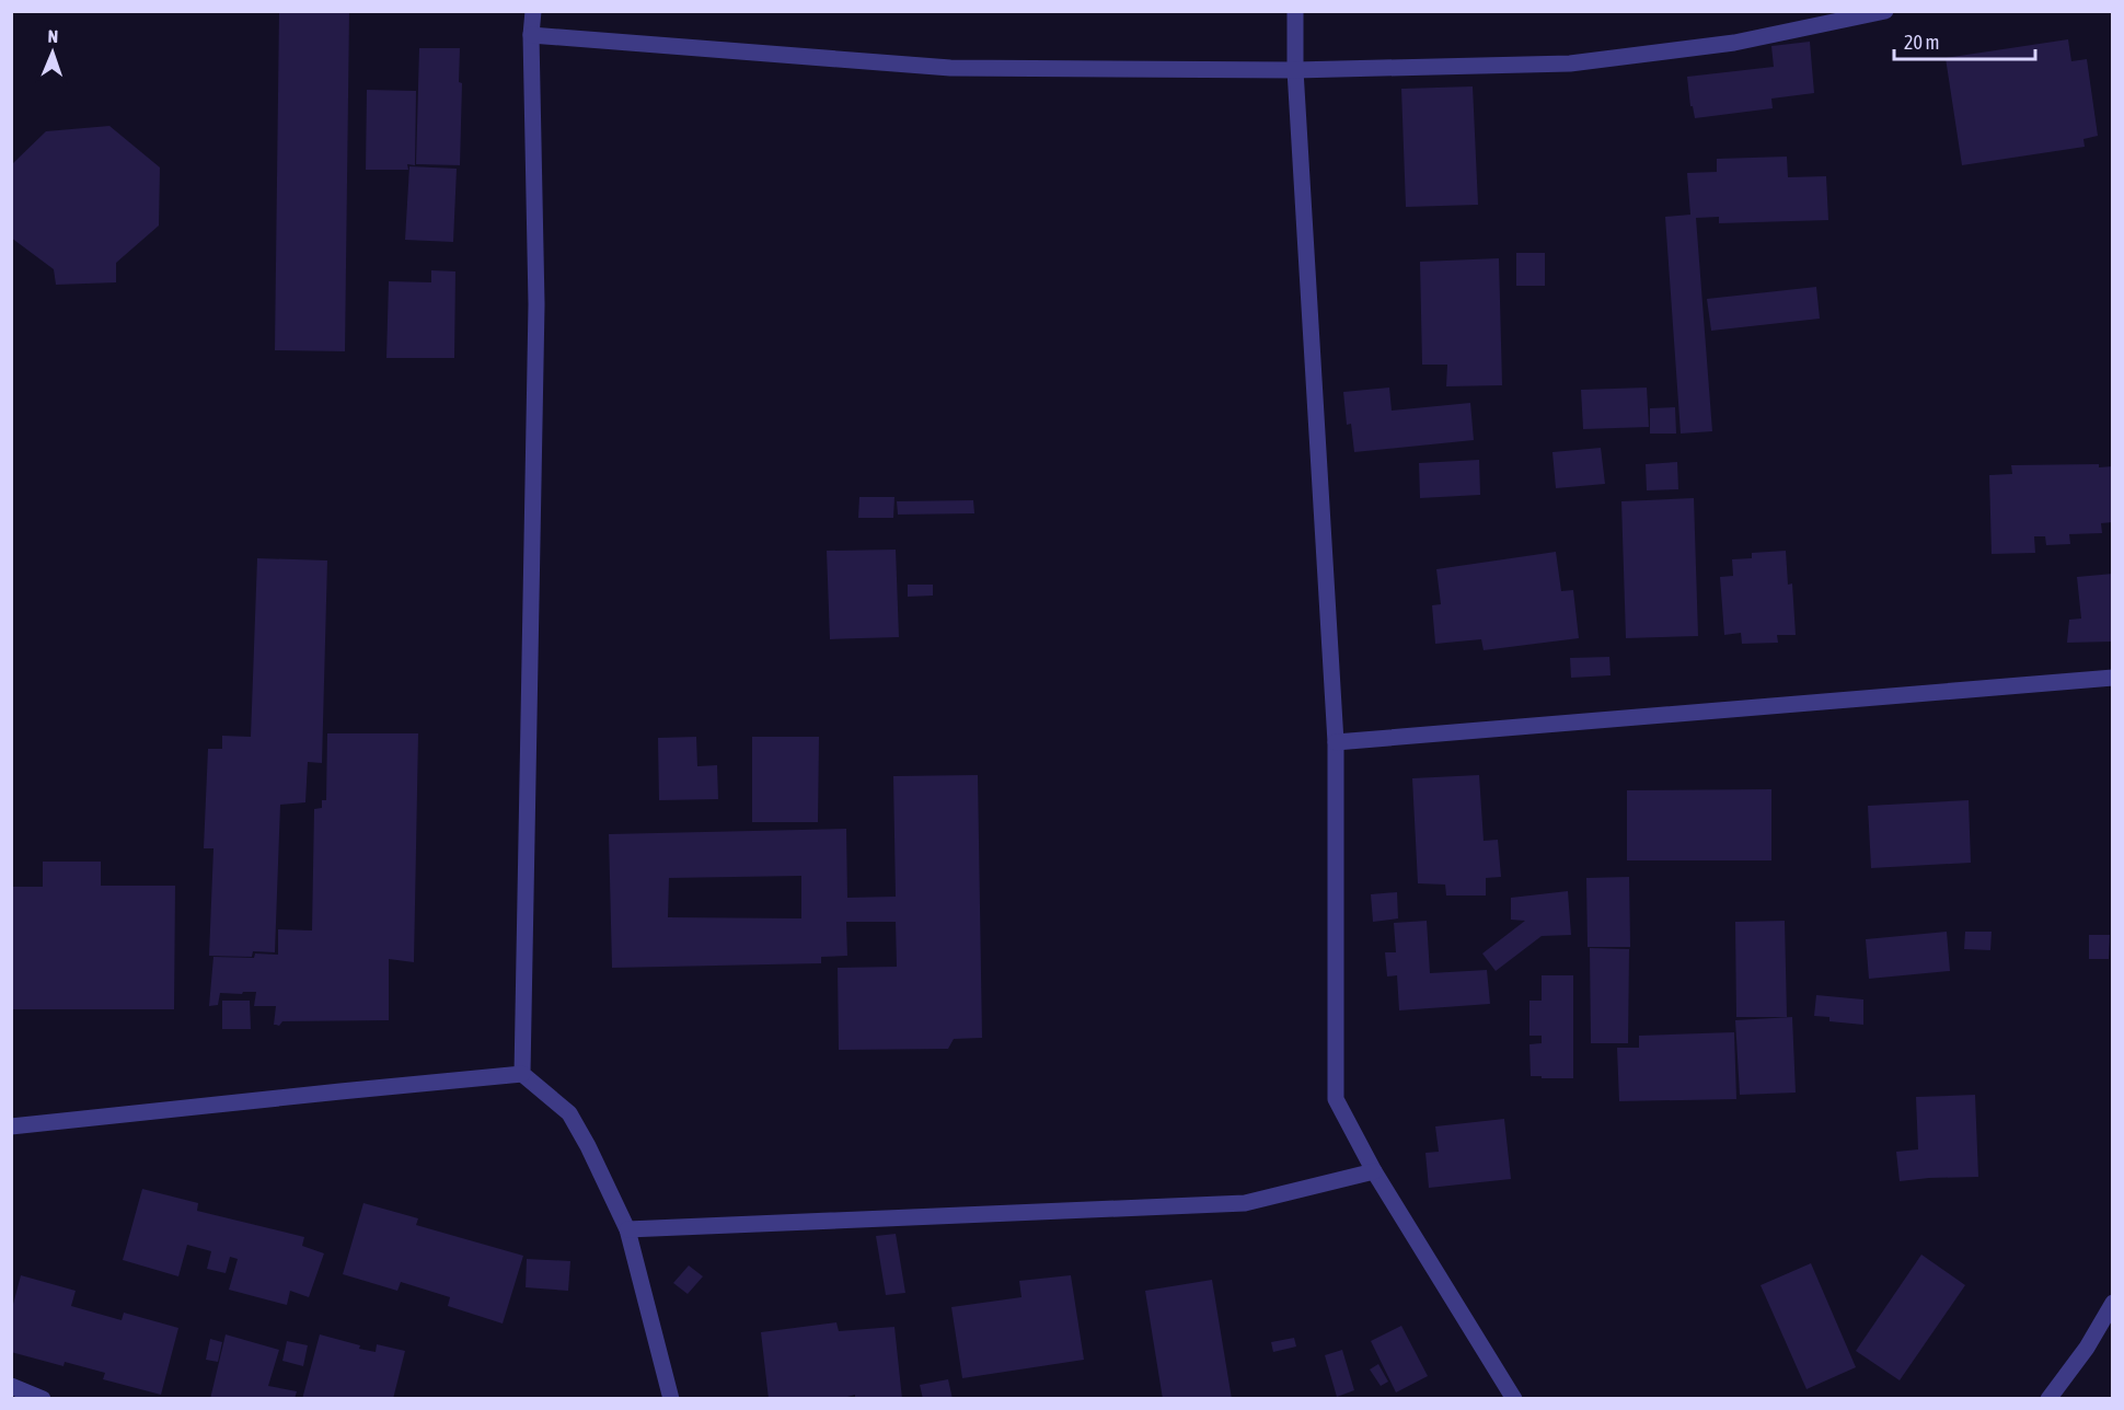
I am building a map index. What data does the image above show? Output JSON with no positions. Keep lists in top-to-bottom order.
{
  "scale_bar": "20 m",
  "north": "top"
}
